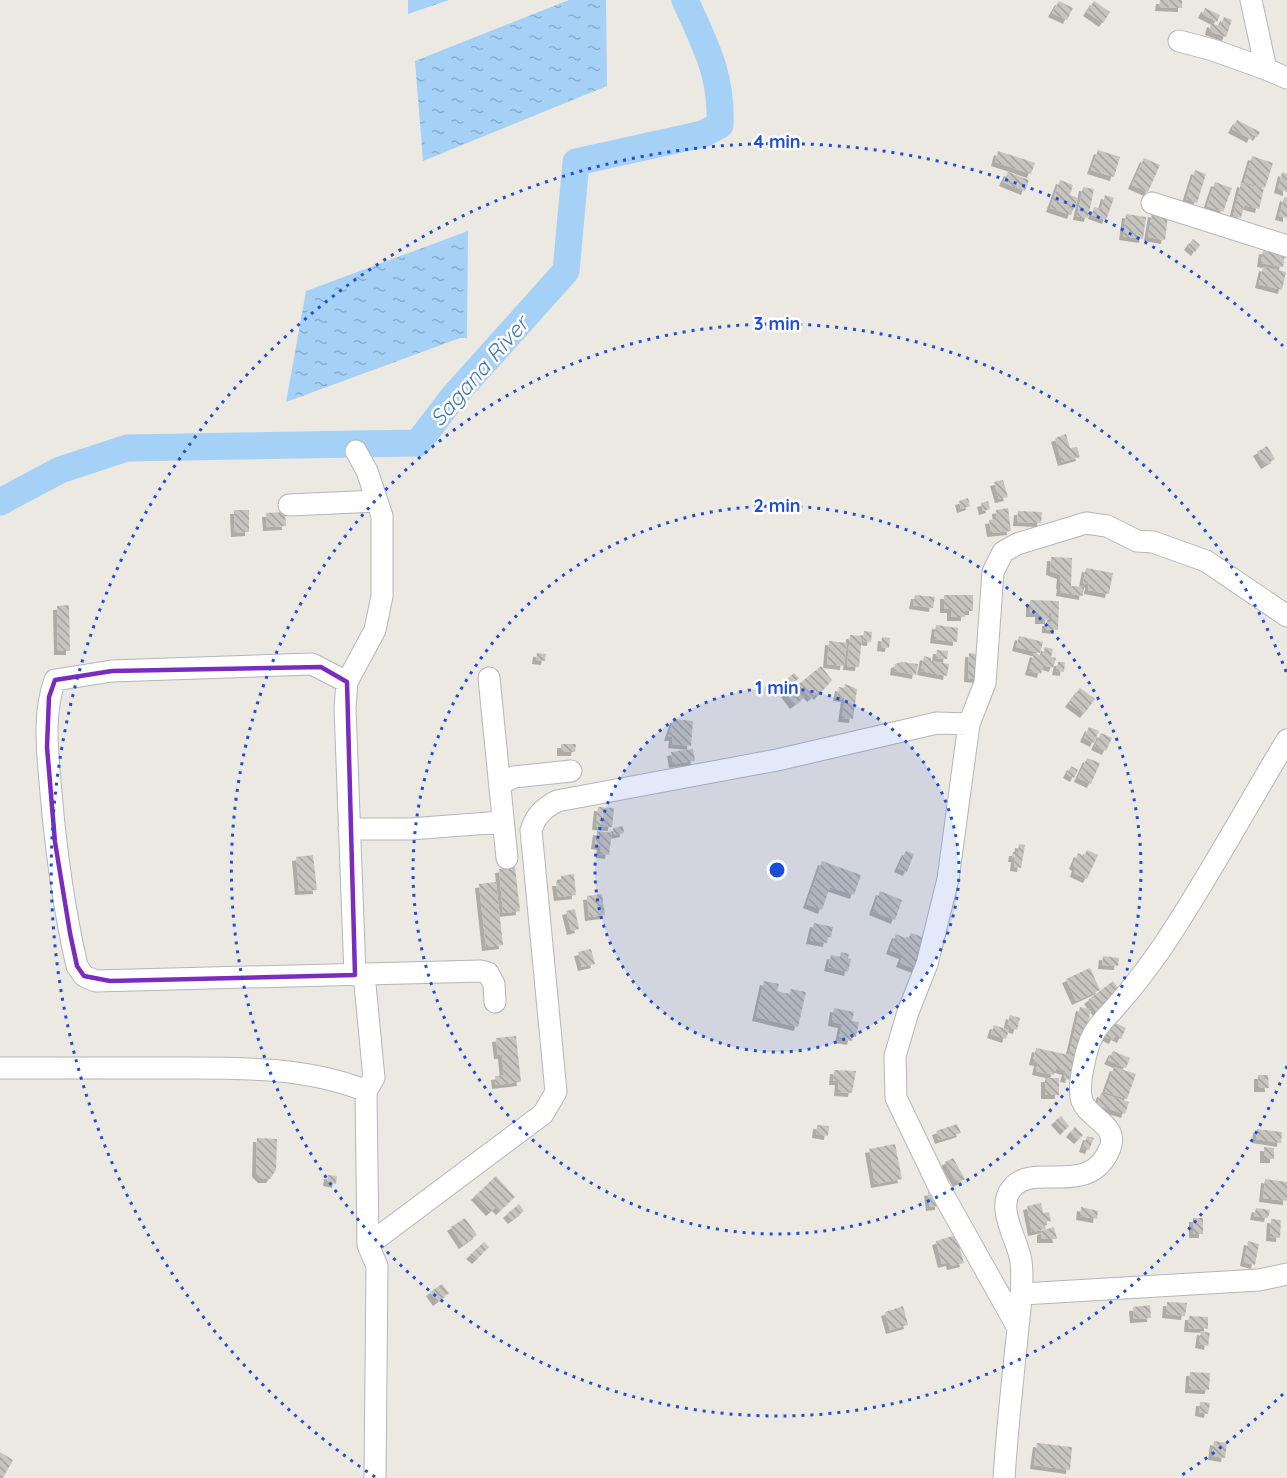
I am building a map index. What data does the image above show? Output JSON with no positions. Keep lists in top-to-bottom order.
{
  "water": ["Sagana River"],
  "rings": [
    "4 min",
    "3 min",
    "2 min",
    "1 min"
  ]
}
